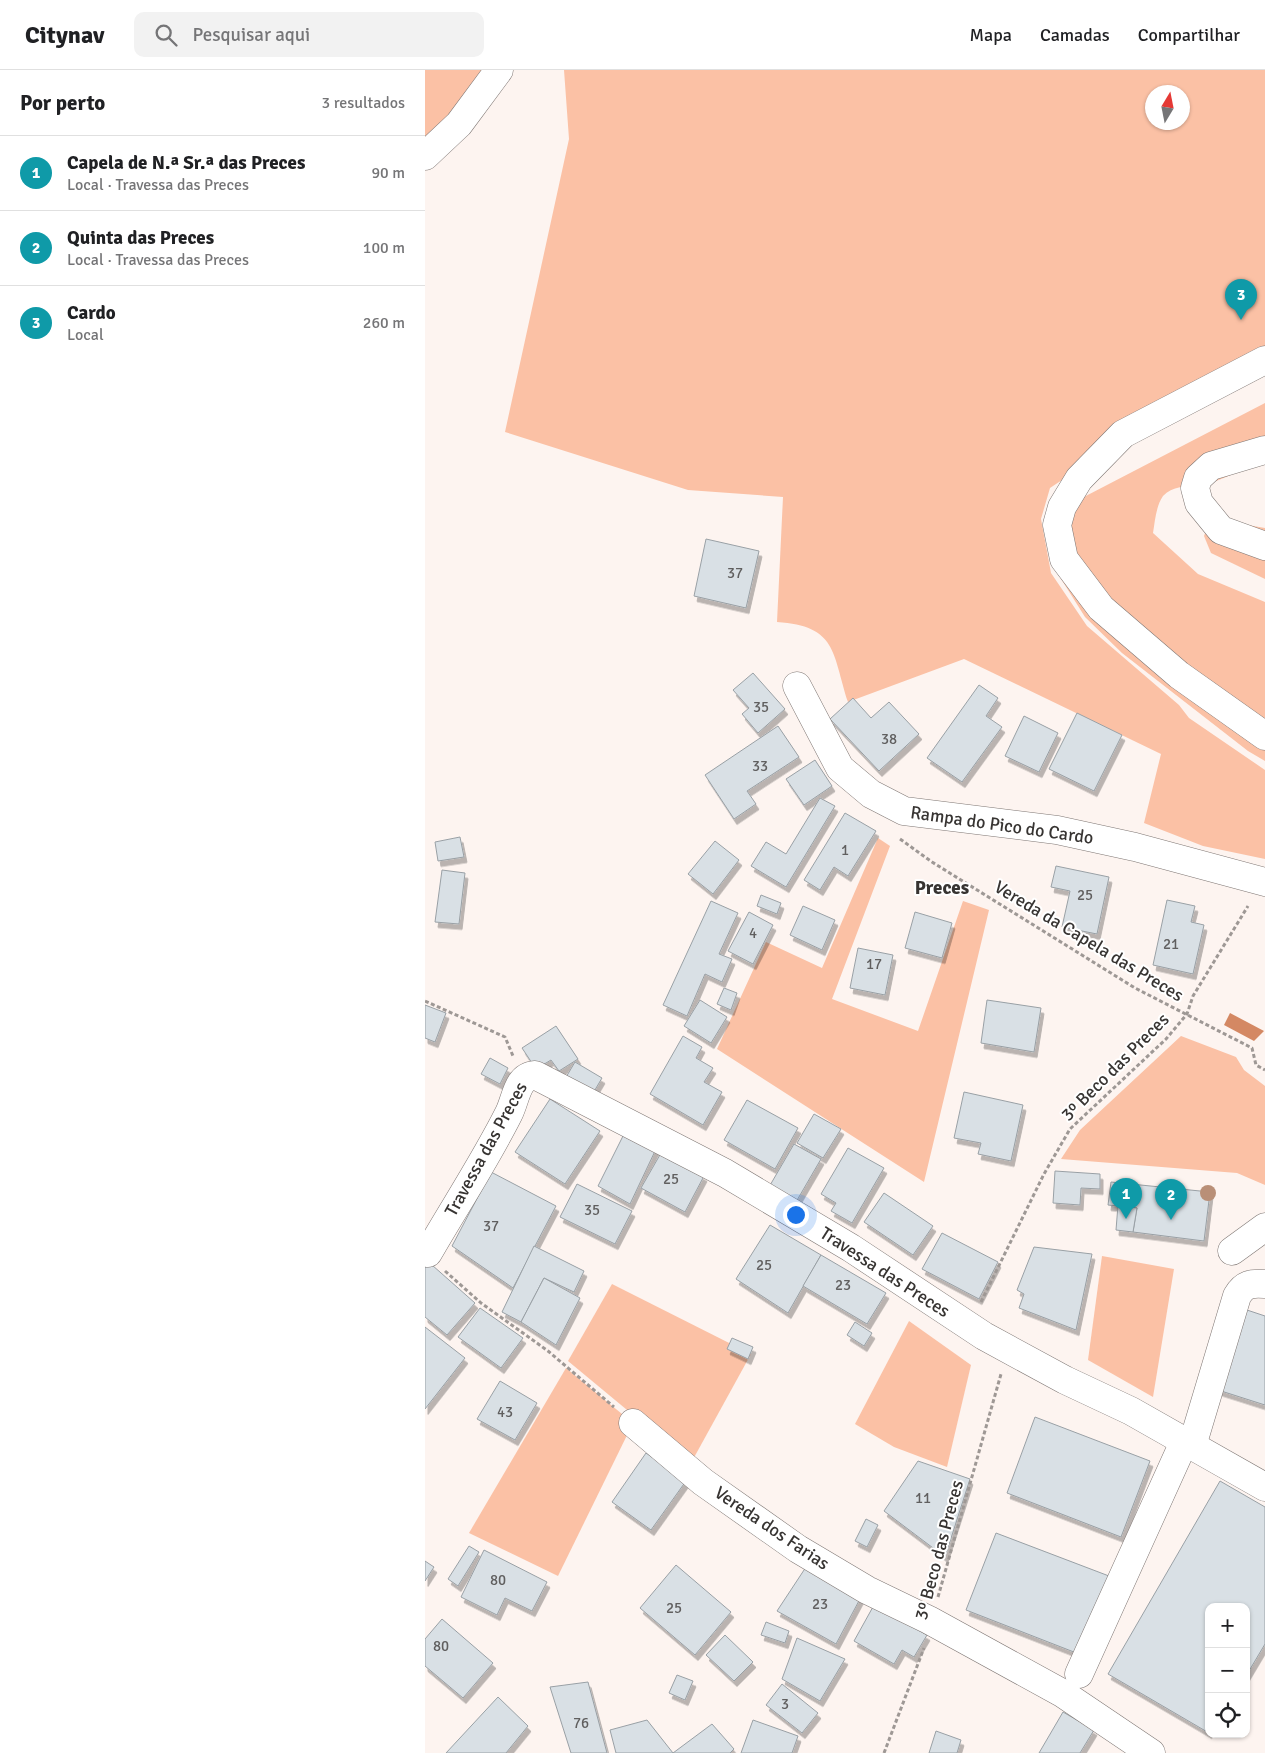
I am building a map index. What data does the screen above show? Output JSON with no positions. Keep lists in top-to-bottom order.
{
  "streets": {
    "street": ["Rampa do Pico do Cardo", "Travessa das Preces", "Vereda dos Farias"],
    "path": ["Vereda da Capela das Preces", "3º Beco das Preces"]
  },
  "crossings": [
    ["Rampa do Pico do Cardo", "3º Beco das Preces"],
    ["Vereda da Capela das Preces", "3º Beco das Preces"],
    ["3º Beco das Preces", "Travessa das Preces"],
    ["3º Beco das Preces", "Vereda dos Farias"]
  ],
  "districts": ["Preces"],
  "house_numbers": [
    "37",
    "35",
    "38",
    "33",
    "1",
    "25",
    "4",
    "21",
    "17",
    "25",
    "35",
    "37",
    "25",
    "23",
    "43",
    "11",
    "80",
    "23",
    "25",
    "80",
    "3",
    "76"
  ],
  "north": "top",
  "page": {
    "header": "Citynav",
    "search": "Pesquisar aqui",
    "nav": ["Mapa", "Camadas", "Compartilhar"],
    "heading": ["Por perto", "3 resultados"],
    "list": [
      {
        "mark": "1",
        "name": "Capela de N.ª Sr.ª das Preces",
        "note": "Local · Travessa das Preces",
        "value": "90 m"
      },
      {
        "mark": "2",
        "name": "Quinta das Preces",
        "note": "Local · Travessa das Preces",
        "value": "100 m"
      },
      {
        "mark": "3",
        "name": "Cardo",
        "note": "Local",
        "value": "260 m"
      }
    ],
    "pins": ["3", "1", "2"],
    "map_buttons": ["+", "−"]
  }
}
